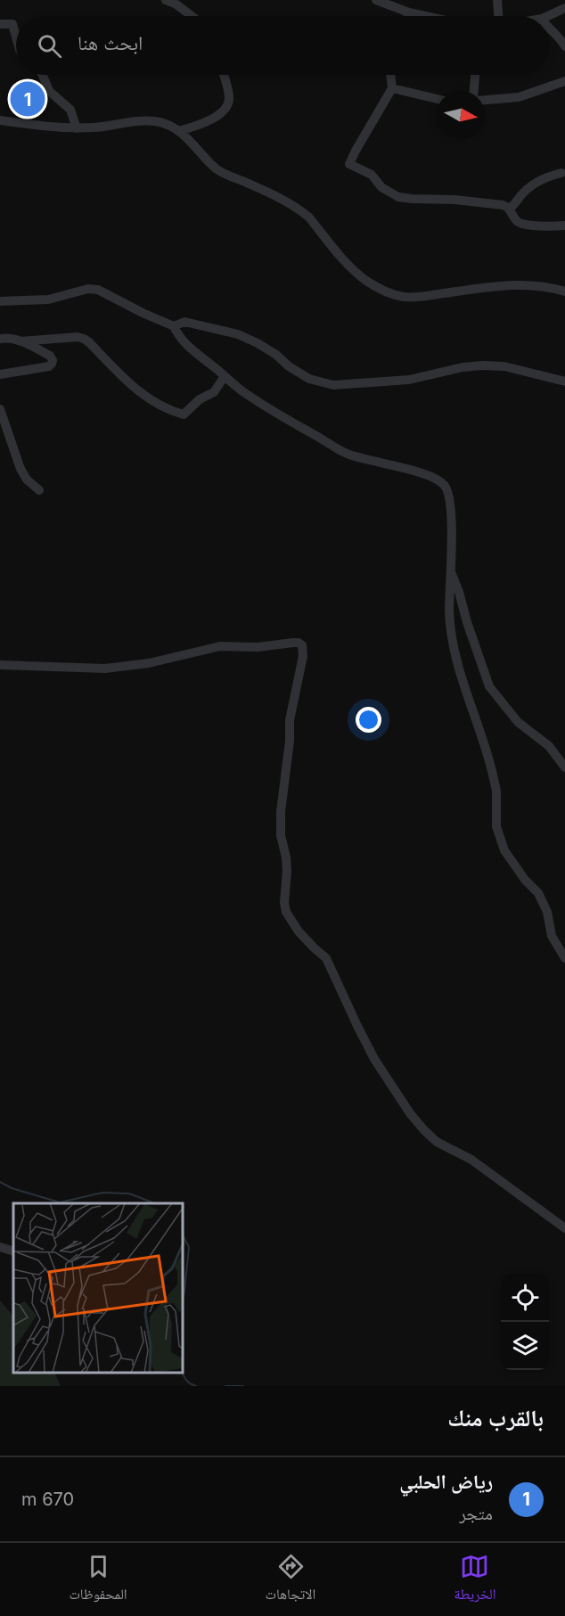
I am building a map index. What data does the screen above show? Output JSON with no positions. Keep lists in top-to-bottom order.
{
  "north": "right",
  "page": {
    "search": "ابحث هنا",
    "pins": "1",
    "heading": "بالقرب منك",
    "list": [
      {
        "mark": "1",
        "name": "رياض الحلبي",
        "note": "متجر",
        "value": "670 m"
      }
    ],
    "nav": ["الخريطة", "الاتجاهات", "المحفوظات"]
  }
}
